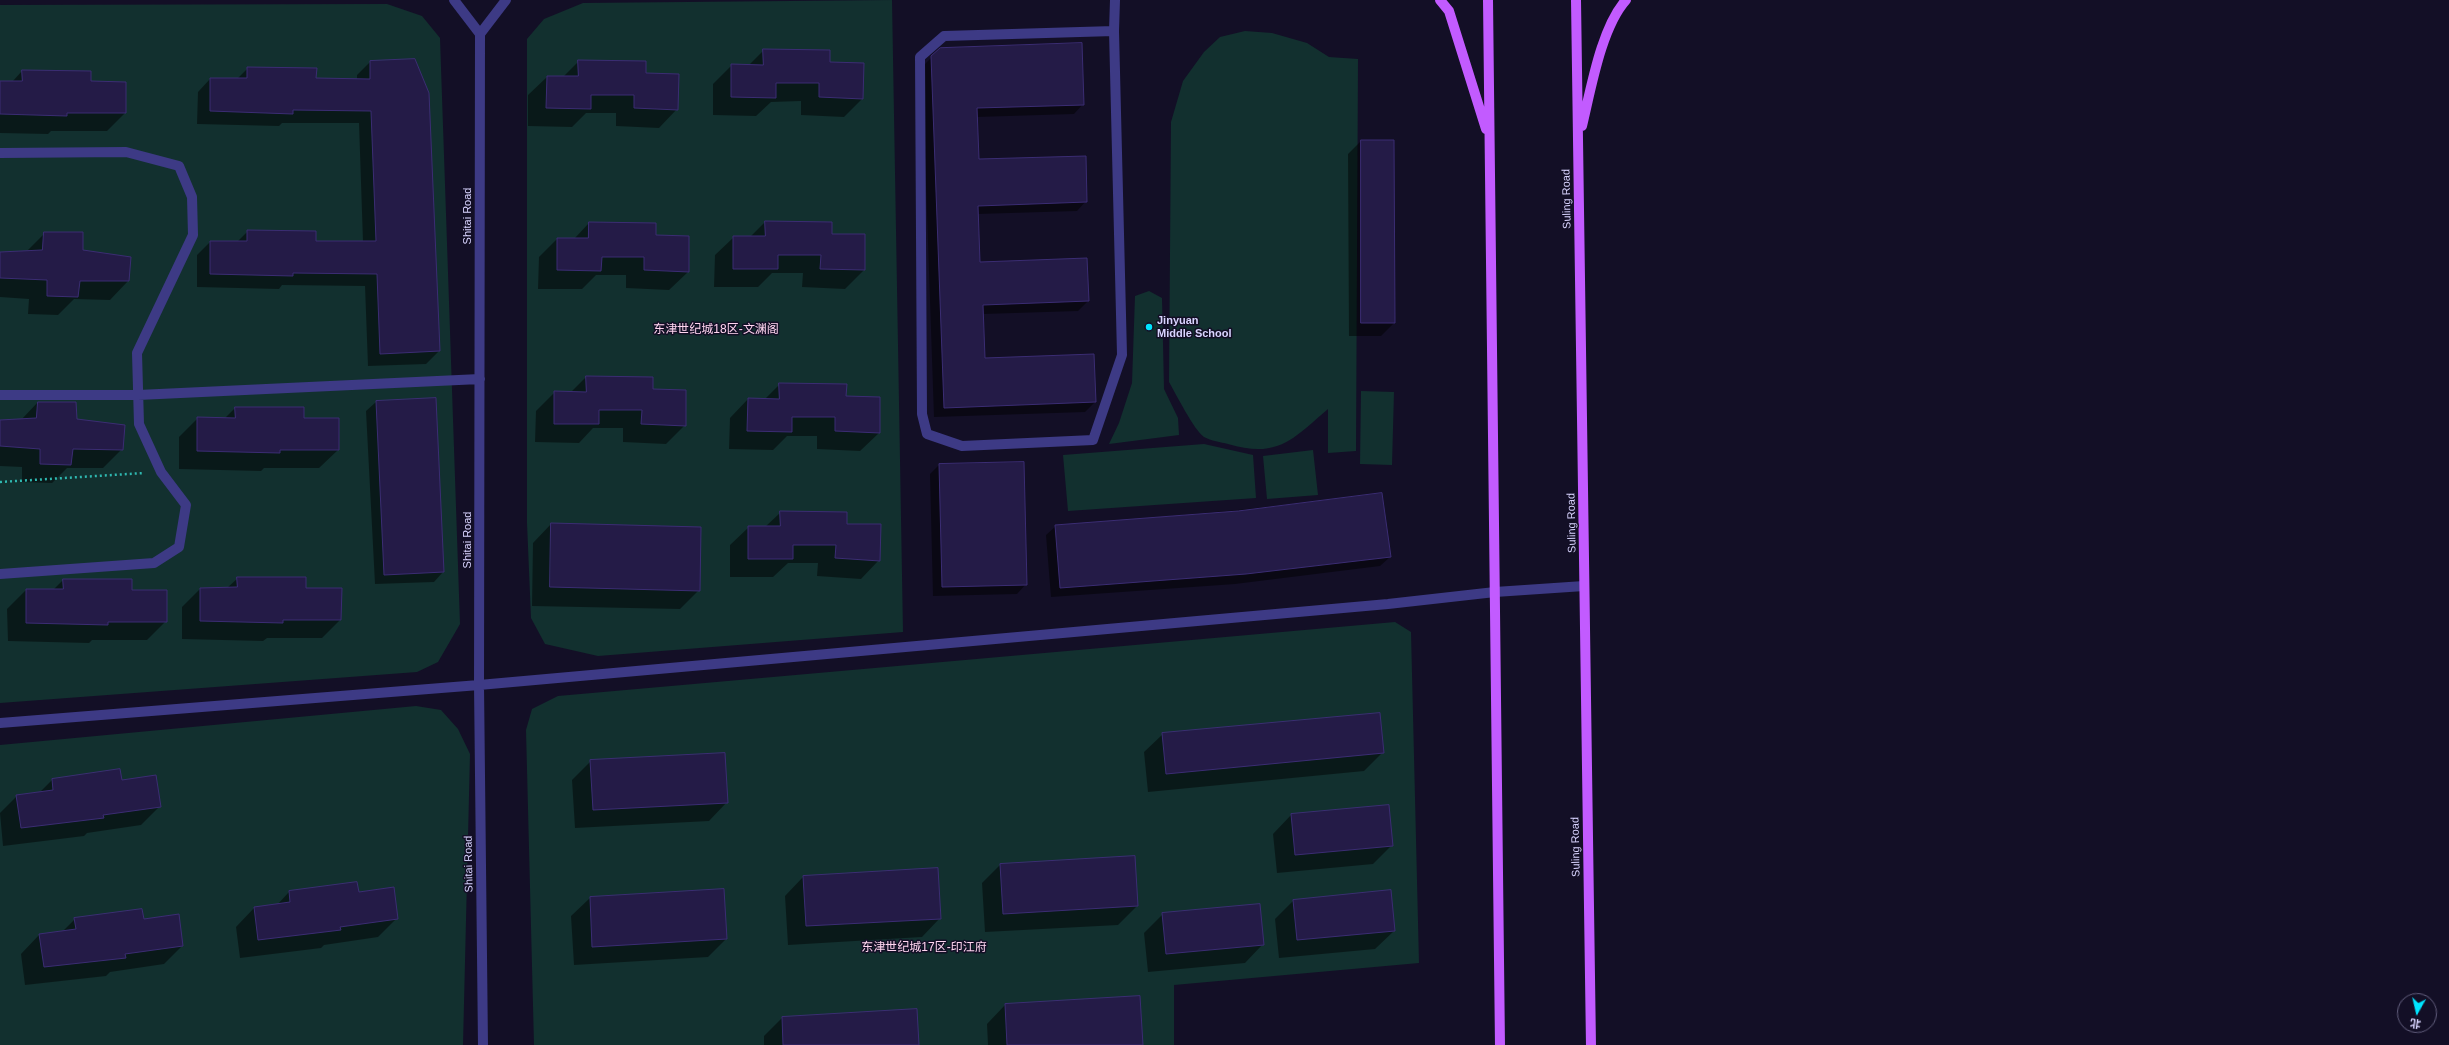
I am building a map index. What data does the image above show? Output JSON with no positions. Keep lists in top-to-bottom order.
{
  "streets": {
    "main road": ["Suling Road"],
    "street": ["Shitai Road"]
  },
  "districts": ["东津世纪城18区-文渊阁", "东津世纪城17区-印江府"],
  "places": ["Jinyuan Middle School"],
  "north": "bottom"
}
